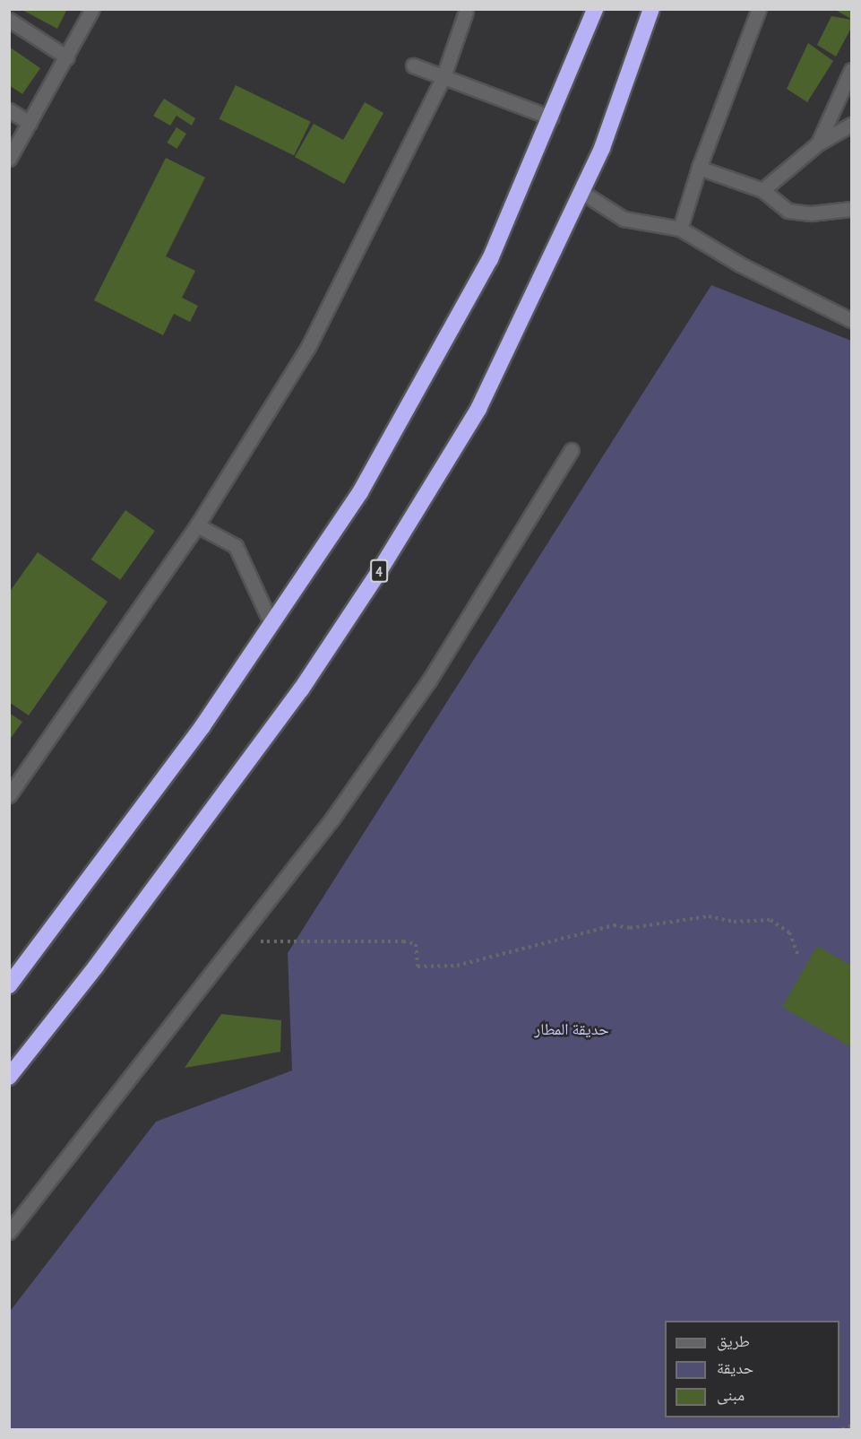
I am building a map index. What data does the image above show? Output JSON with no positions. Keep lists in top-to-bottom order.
{
  "streets": {
    "highway": ["4"]
  },
  "parks": ["حديقة المطار"],
  "legend": ["طريق", "حديقة", "مبنى"]
}
